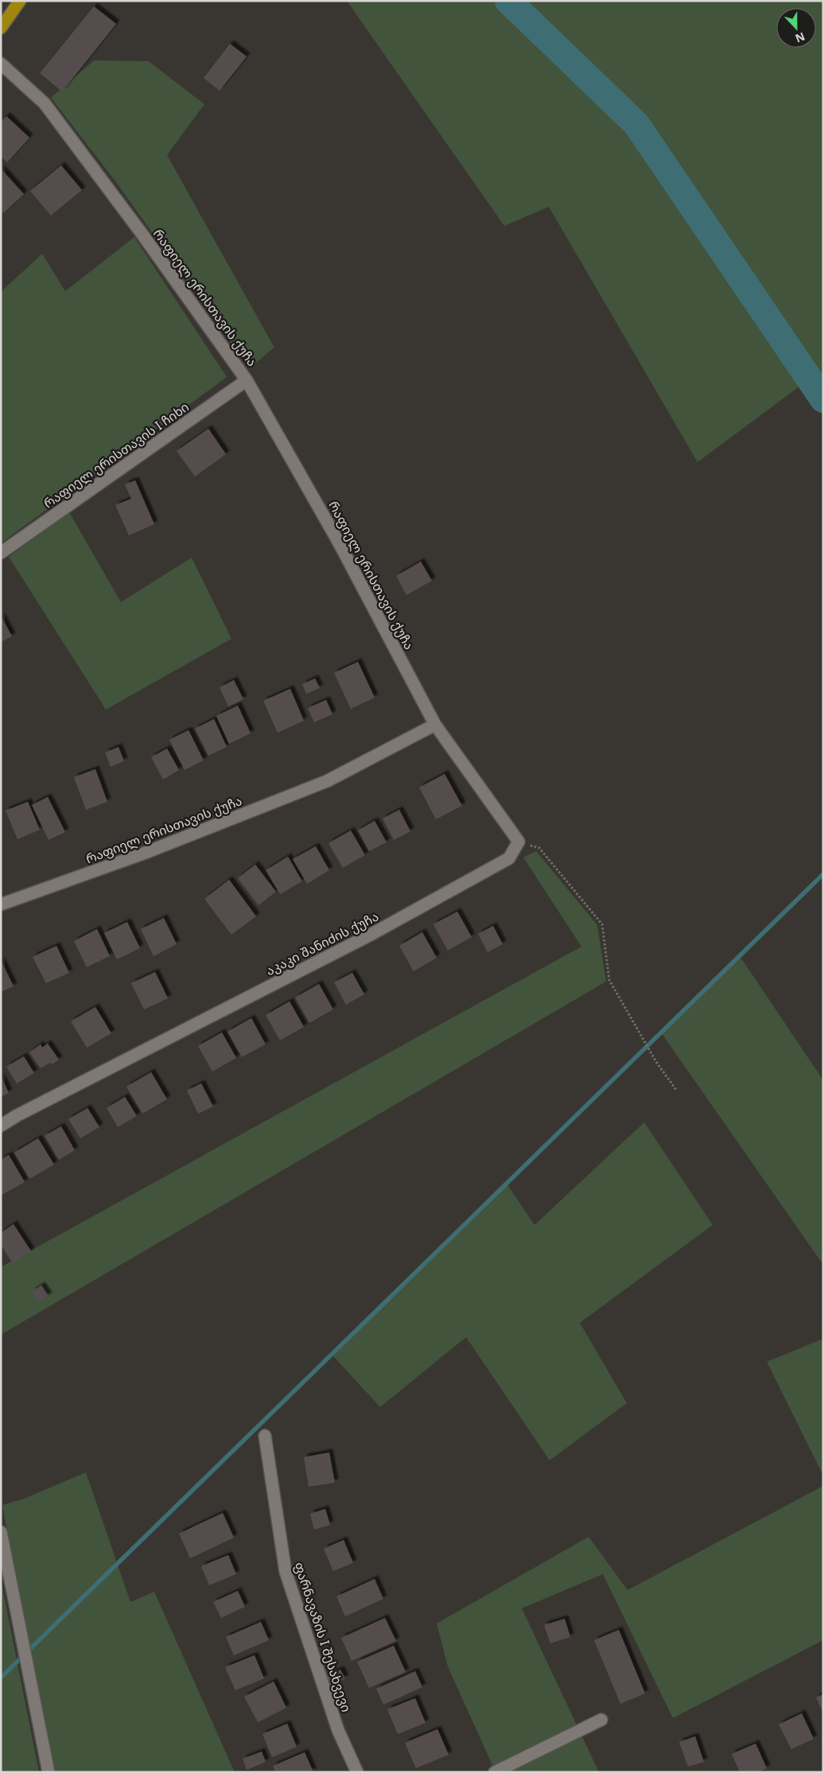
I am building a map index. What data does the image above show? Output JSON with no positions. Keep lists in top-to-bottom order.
{
  "streets": {
    "street": [
      "რაფიელ ერისთავის ქუჩა",
      "რაფიელ ერისთავის I ჩიხი",
      "აკაკი შანიძის ქუჩა",
      "ფარნავაზის I შესახვევი"
    ]
  },
  "crossings": [
    ["რაფიელ ერისთავის ქუჩა", "რაფიელ ერისთავის I ჩიხი"]
  ],
  "north": "bottom"
}
